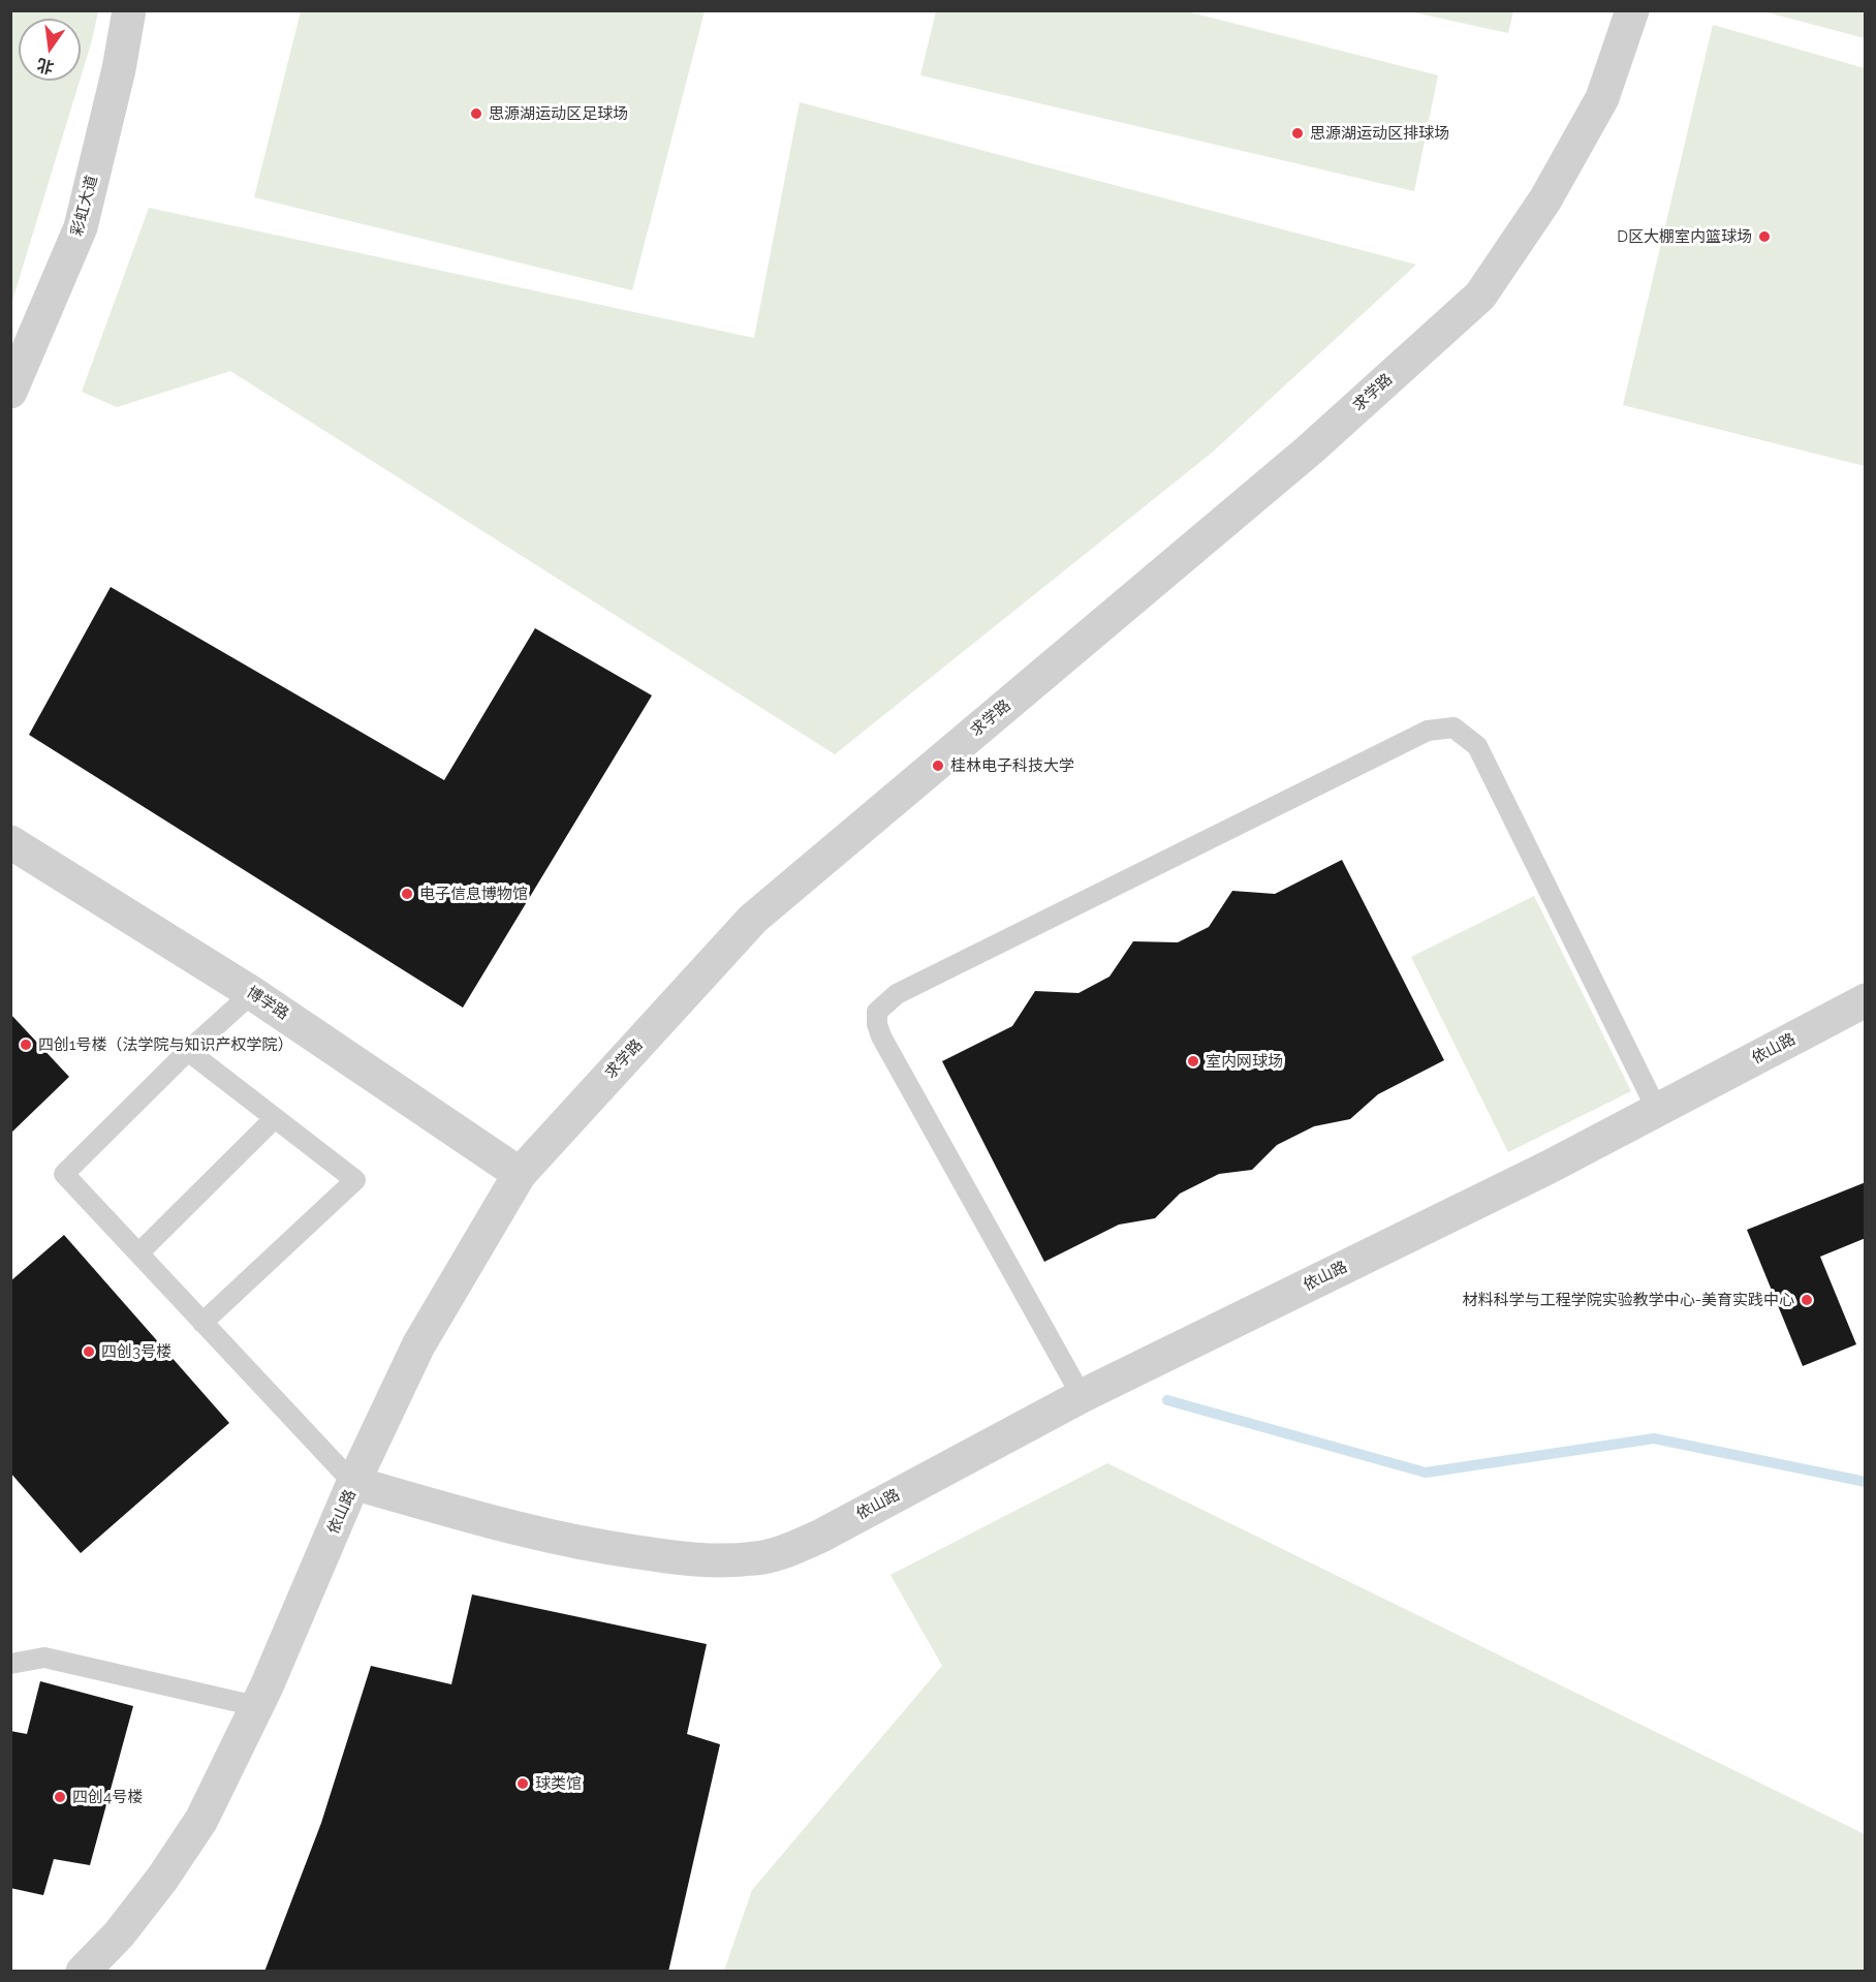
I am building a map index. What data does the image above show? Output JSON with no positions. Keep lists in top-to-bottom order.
{
  "streets": {
    "street": [
      "彩虹大道",
      "求学路",
      "博学路",
      "依山路"
    ]
  },
  "crossings": [
    ["求学路", "博学路"],
    ["求学路", "依山路"]
  ],
  "places": [
    "思源湖运动区足球场",
    "思源湖运动区排球场",
    "D区大棚室内篮球场",
    "桂林电子科技大学",
    "电子信息博物馆",
    "四创1号楼（法学院与知识产权学院）",
    "室内网球场",
    "材料科学与工程学院实验教学中心-美育实践中心",
    "四创3号楼",
    "球类馆",
    "四创4号楼"
  ],
  "north": "bottom"
}
